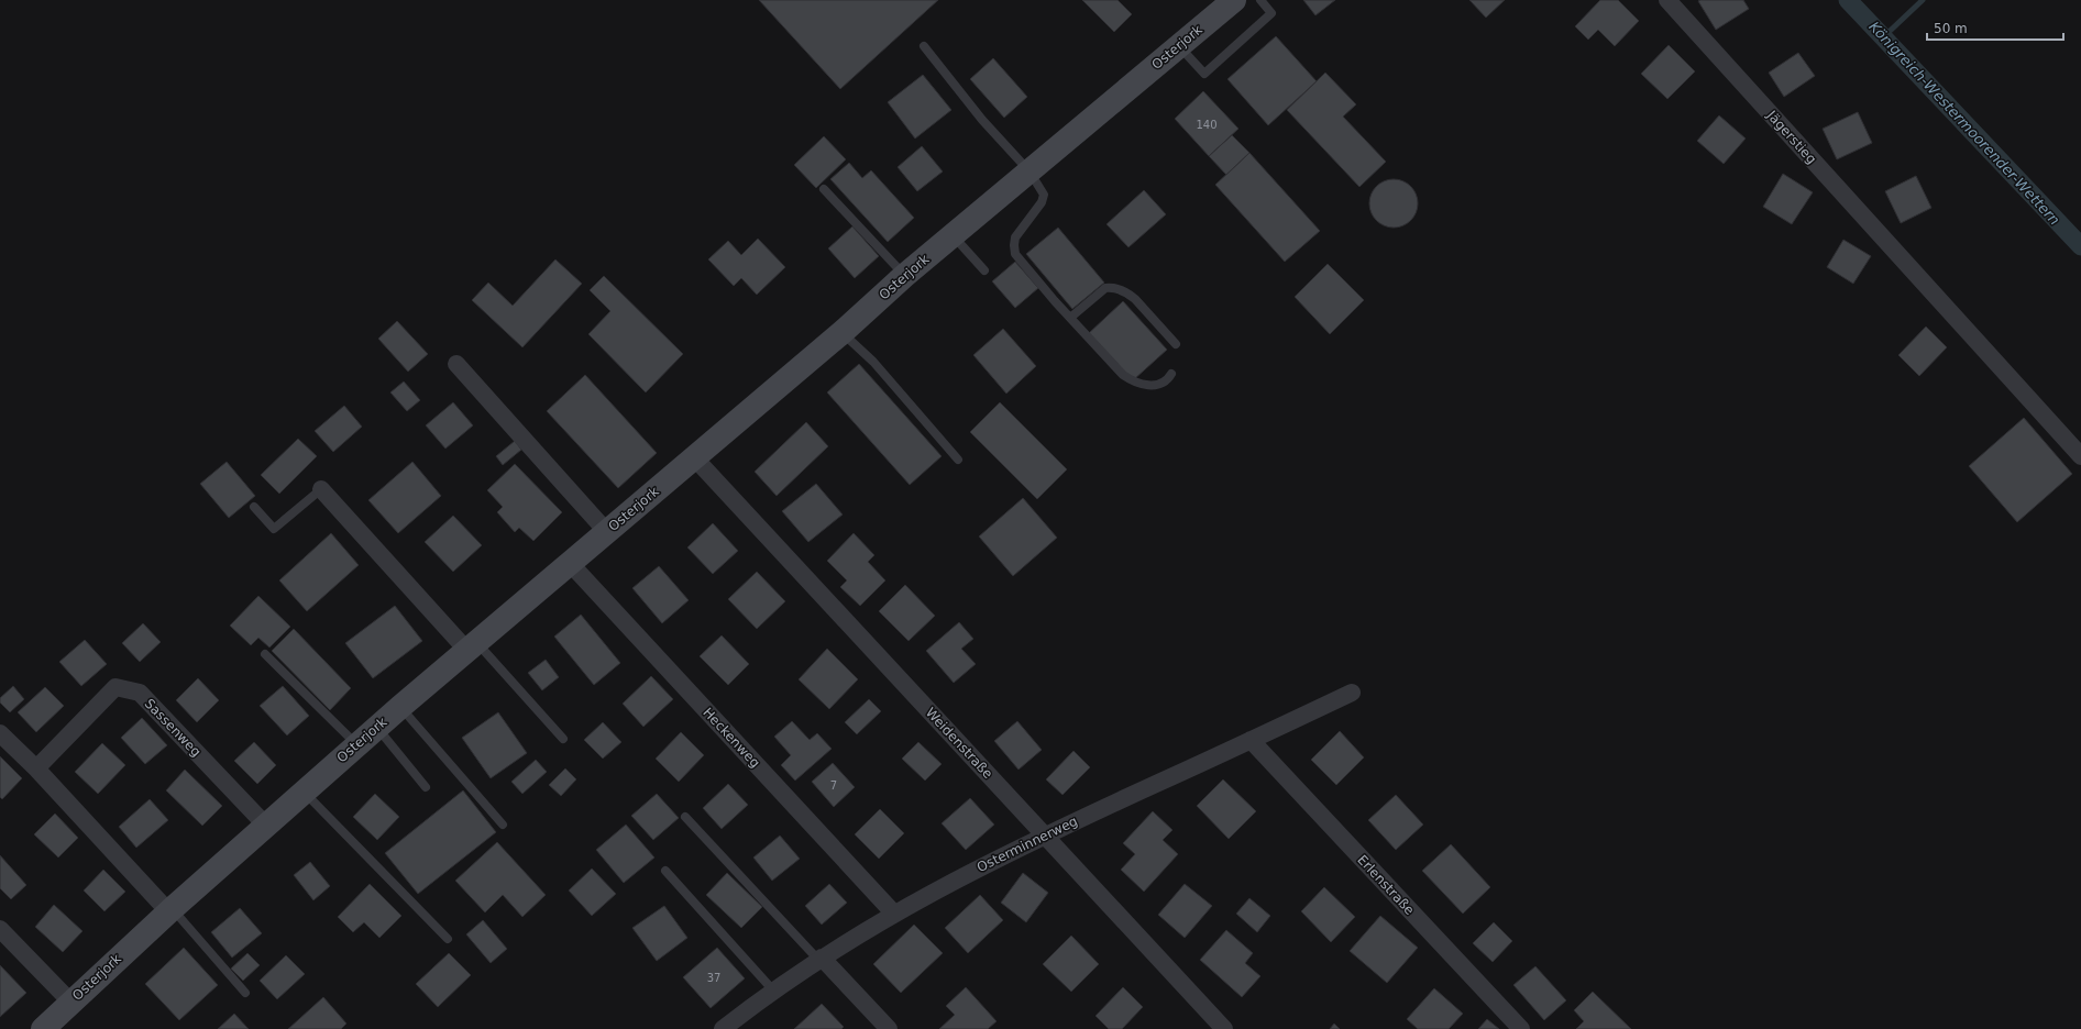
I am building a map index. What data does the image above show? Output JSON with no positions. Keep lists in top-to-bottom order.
{
  "streets": {
    "main road": ["Osterjork"],
    "street": [
      "Jägerstieg",
      "Sassenweg",
      "Heckenweg",
      "Weidenstraße",
      "Osterminnerweg",
      "Erlenstraße"
    ]
  },
  "crossings": [
    ["Osterjork", "Sassenweg"],
    ["Osterjork", "Heckenweg"],
    ["Osterjork", "Weidenstraße"],
    ["Heckenweg", "Osterminnerweg"],
    ["Weidenstraße", "Osterminnerweg"],
    ["Osterminnerweg", "Erlenstraße"]
  ],
  "water": ["Königreich-Westermoorender-Wettern"],
  "house_numbers": ["140", "7", "37"],
  "scale_bar": "50 m"
}
